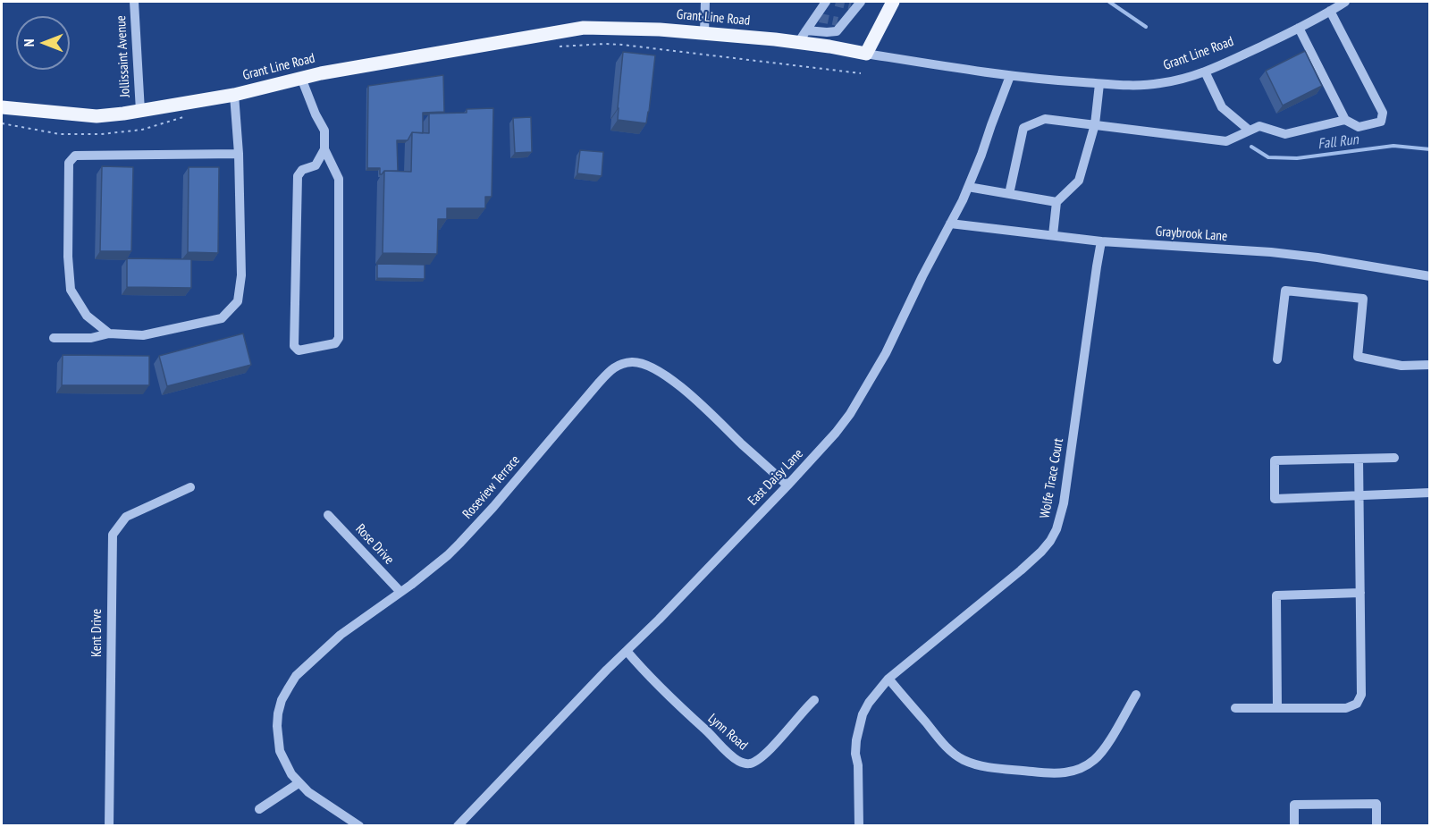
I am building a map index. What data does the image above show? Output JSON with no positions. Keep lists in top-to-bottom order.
{
  "streets": {
    "main road": ["Grant Line Road"],
    "street": [
      "Jollissaint Avenue",
      "Graybrook Lane",
      "East Daisy Lane",
      "Wolfe Trace Court",
      "Roseview Terrace",
      "Rose Drive",
      "Kent Drive",
      "Lynn Road"
    ]
  },
  "crossings": [
    ["Grant Line Road", "Jollissaint Avenue"],
    ["Grant Line Road", "East Daisy Lane"],
    ["Graybrook Lane", "East Daisy Lane"],
    ["Graybrook Lane", "Wolfe Trace Court"],
    ["East Daisy Lane", "Roseview Terrace"],
    ["East Daisy Lane", "Lynn Road"],
    ["Roseview Terrace", "Rose Drive"]
  ],
  "water": ["Fall Run"],
  "north": "left"
}
